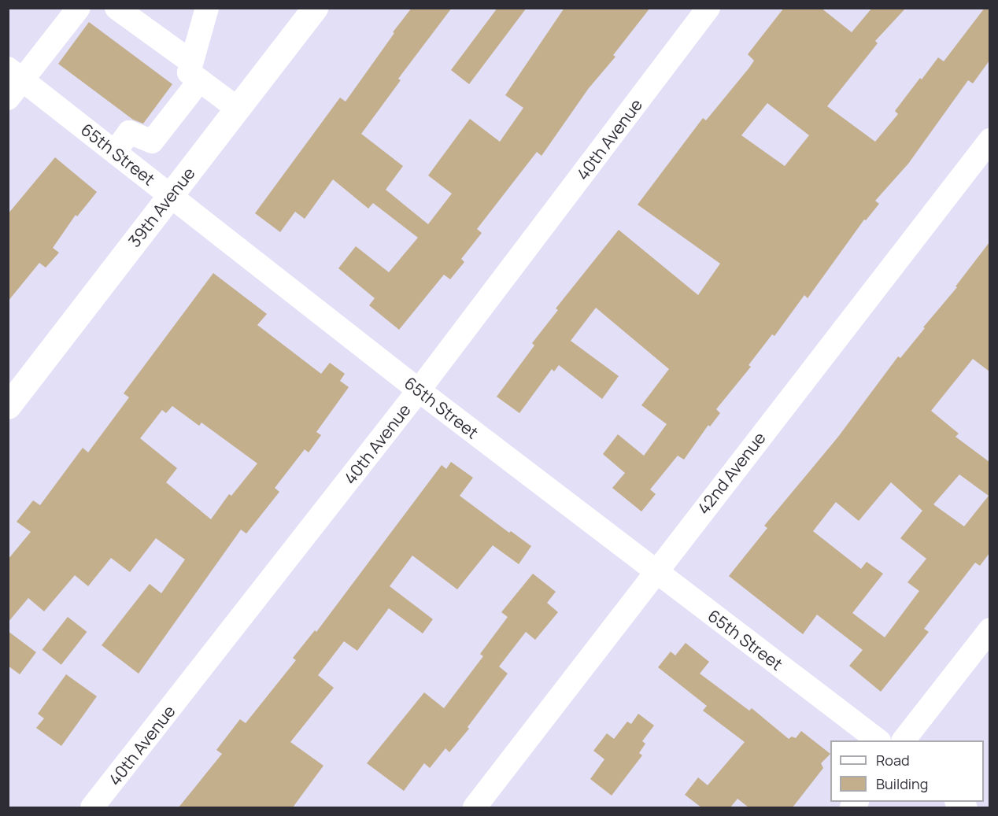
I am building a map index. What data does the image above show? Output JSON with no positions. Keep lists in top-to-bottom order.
{
  "streets": {
    "main road": ["39th Avenue"],
    "street": ["40th Avenue", "65th Street", "42nd Avenue"]
  },
  "crossings": [
    ["40th Avenue", "65th Street"],
    ["65th Street", "39th Avenue"],
    ["65th Street", "42nd Avenue"]
  ],
  "legend": ["Road", "Building"]
}
